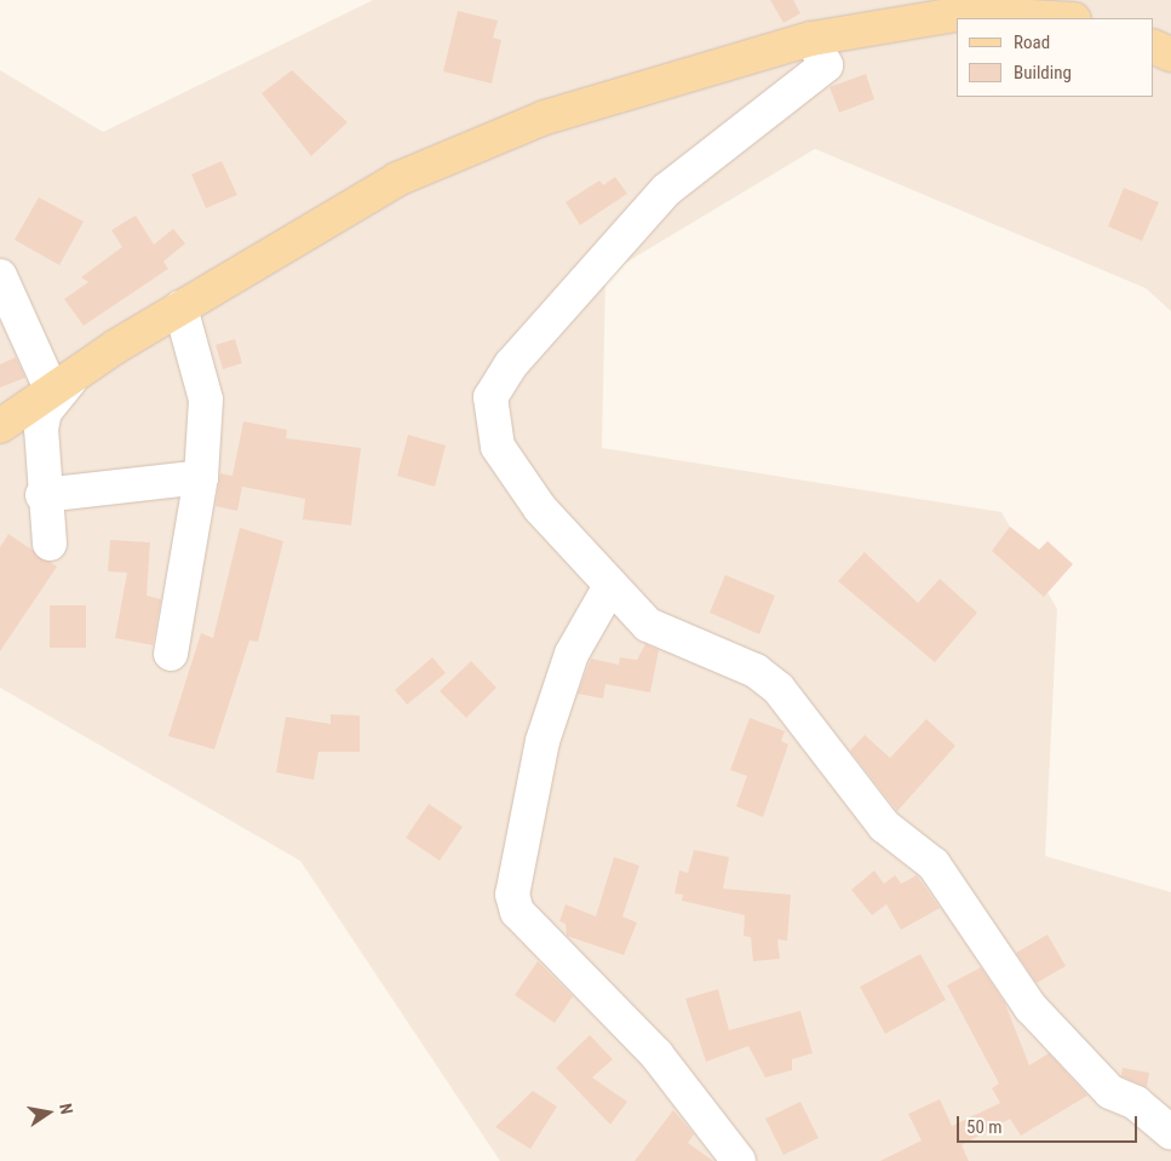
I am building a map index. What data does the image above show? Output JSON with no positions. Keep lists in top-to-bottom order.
{
  "legend": ["Road", "Building"],
  "scale_bar": "50 m",
  "north": "right"
}
